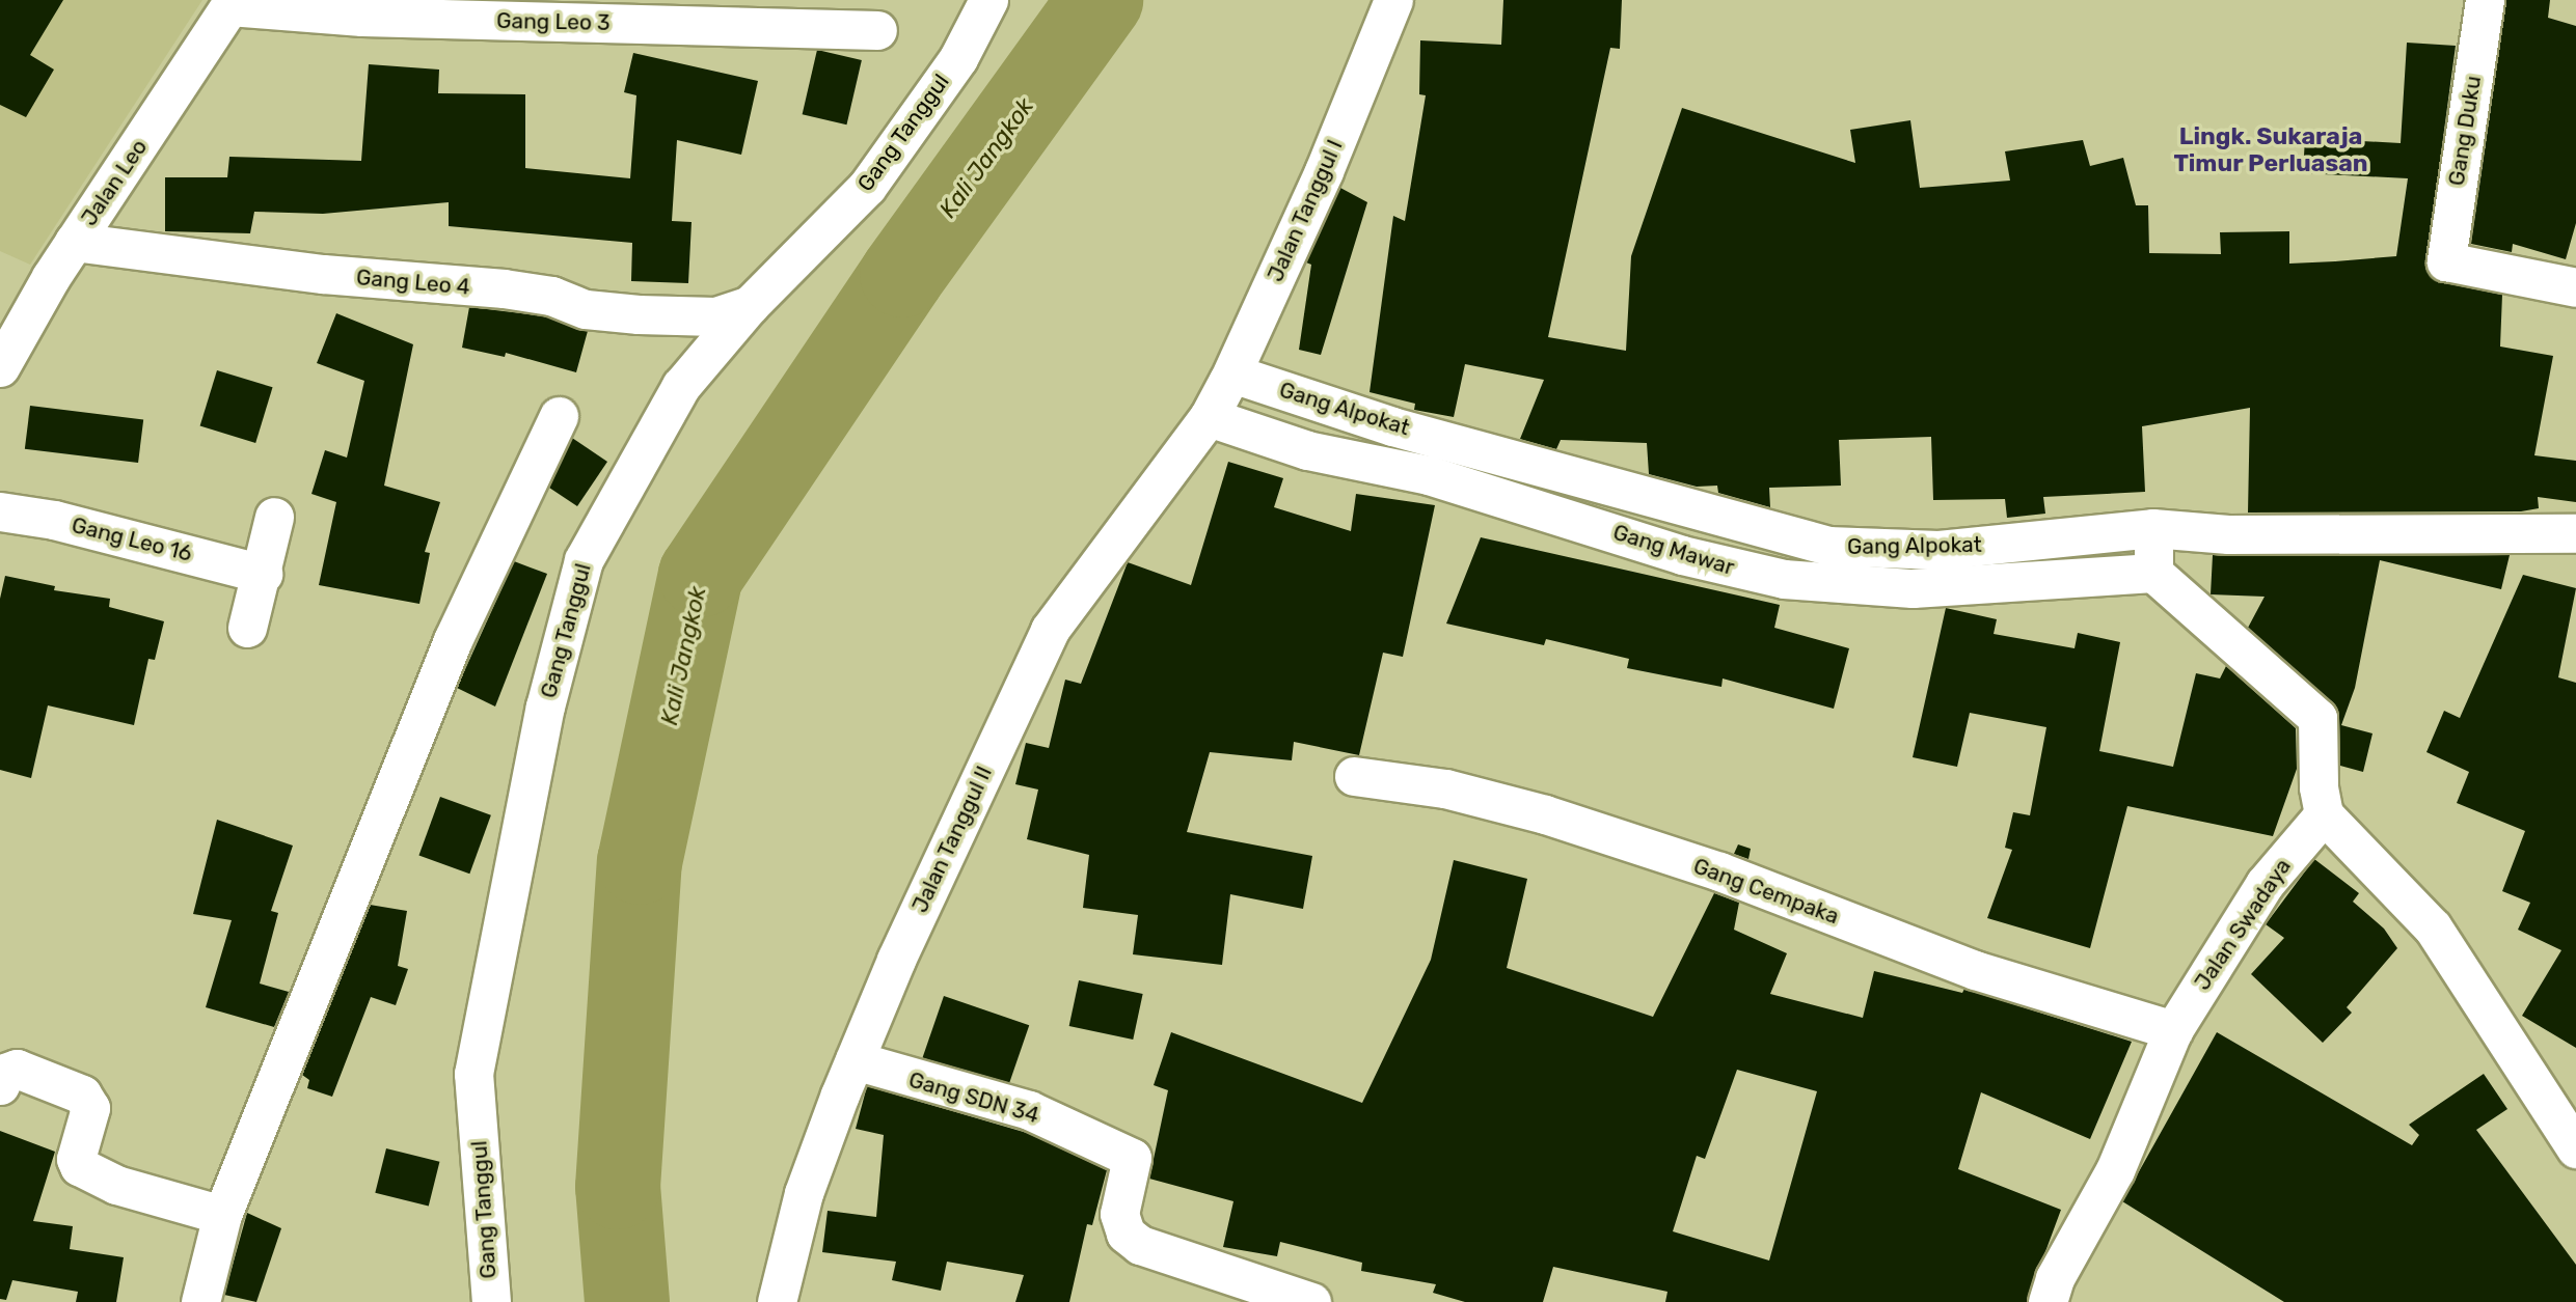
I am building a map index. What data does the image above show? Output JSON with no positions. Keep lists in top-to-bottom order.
{
  "streets": {
    "street": [
      "Gang Leo 3",
      "Gang Duku",
      "Gang Tanggul",
      "Jalan Leo",
      "Jalan Tanggul I",
      "Gang Leo 4",
      "Gang Alpokat",
      "Gang Leo 16",
      "Gang Mawar",
      "Jalan Tanggul II",
      "Gang Cempaka",
      "Jalan Swadaya",
      "Gang SDN 34"
    ]
  },
  "crossings": [
    ["Gang Leo 3", "Jalan Leo"],
    ["Gang Tanggul", "Gang Leo 4"],
    ["Jalan Leo", "Gang Leo 4"],
    ["Jalan Tanggul I", "Gang Alpokat"],
    ["Jalan Tanggul I", "Gang Mawar"],
    ["Jalan Tanggul I", "Jalan Tanggul II"],
    ["Gang Alpokat", "Gang Mawar"],
    ["Gang Alpokat", "Jalan Tanggul II"],
    ["Gang Mawar", "Jalan Tanggul II"],
    ["Jalan Tanggul II", "Gang SDN 34"],
    ["Gang Cempaka", "Jalan Swadaya"]
  ],
  "districts": ["Lingk. Sukaraja Timur Perluasan"],
  "water": ["Kali Jangkok"]
}
